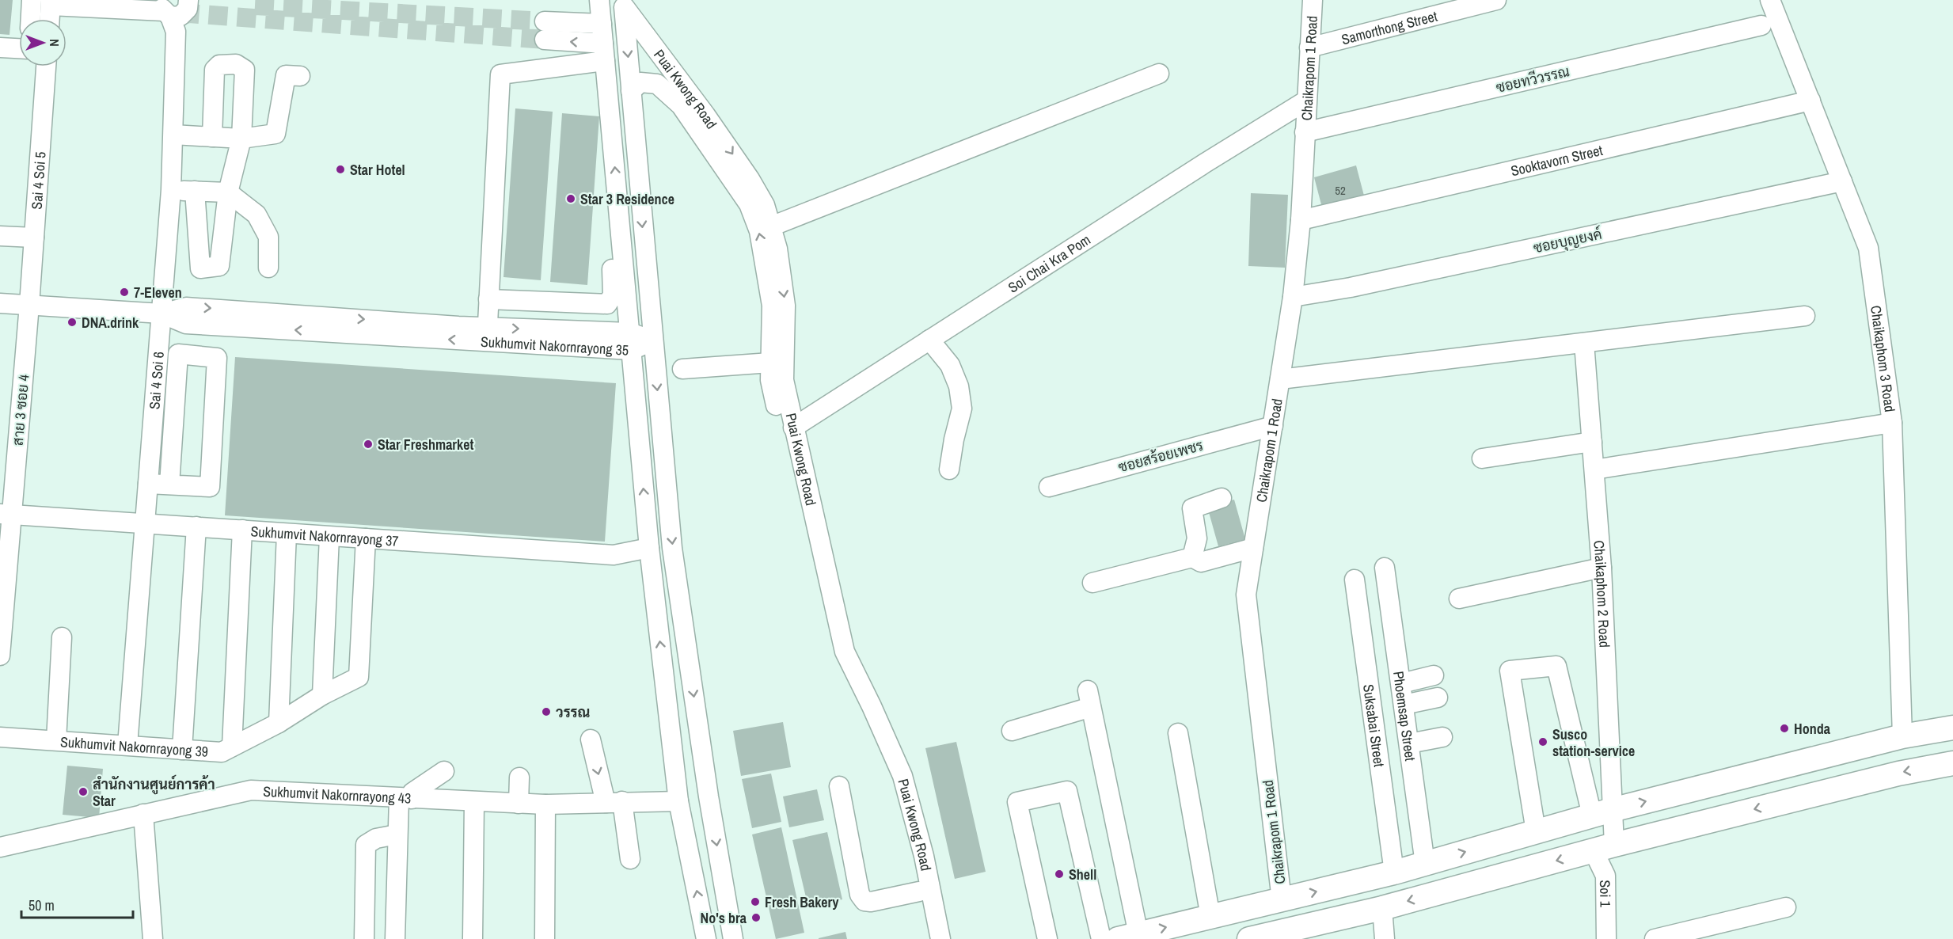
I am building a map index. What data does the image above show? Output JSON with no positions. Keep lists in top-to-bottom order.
{
  "streets": {
    "street": [
      "Samorthong Street",
      "Chaikrapom 1 Road",
      "ซอยทวีวรรณ",
      "Puai Kwong Road",
      "Sooktavorn Street",
      "Sai 4 Soi 5",
      "ซอยบุญยงค์",
      "Soi Chai Kra Pom",
      "Sukhumvit Nakornrayong 35",
      "Chaikaphom 3 Road",
      "Sai 4 Soi 6",
      "สาย 3 ซอย 4",
      "ซอยสร้อยเพชร",
      "Sukhumvit Nakornrayong 37",
      "Chaikaphom 2 Road",
      "Phoemsap Street",
      "Suksabai Street",
      "Sukhumvit Nakornrayong 39",
      "Sukhumvit Nakornrayong 43",
      "Soi 1"
    ]
  },
  "crossings": [
    ["Samorthong Street", "Chaikrapom 1 Road"],
    ["Chaikrapom 1 Road", "ซอยทวีวรรณ"],
    ["Chaikrapom 1 Road", "Sooktavorn Street"],
    ["Chaikrapom 1 Road", "ซอยบุญยงค์"],
    ["Chaikrapom 1 Road", "Soi Chai Kra Pom"],
    ["Chaikrapom 1 Road", "ซอยสร้อยเพชร"],
    ["Puai Kwong Road", "Soi Chai Kra Pom"],
    ["Sooktavorn Street", "Chaikaphom 3 Road"],
    ["Sai 4 Soi 5", "Sukhumvit Nakornrayong 35"],
    ["Sai 4 Soi 5", "สาย 3 ซอย 4"],
    ["ซอยบุญยงค์", "Chaikaphom 3 Road"],
    ["Sukhumvit Nakornrayong 35", "Sai 4 Soi 6"],
    ["Sukhumvit Nakornrayong 35", "สาย 3 ซอย 4"],
    ["Sai 4 Soi 6", "Sukhumvit Nakornrayong 37"],
    ["Sai 4 Soi 6", "Sukhumvit Nakornrayong 39"],
    ["สาย 3 ซอย 4", "Sukhumvit Nakornrayong 37"],
    ["Sukhumvit Nakornrayong 37", "Sukhumvit Nakornrayong 39"],
    ["Chaikaphom 2 Road", "Soi 1"]
  ],
  "places": [
    "Star Hotel",
    "Star 3 Residence",
    "7-Eleven",
    "DNA.drink",
    "Star Freshmarket",
    "วรรณ",
    "Honda",
    "Susco station-service",
    "สำนักงานศูนย์การค้า Star",
    "Shell",
    "Fresh Bakery",
    "No's bra"
  ],
  "house_numbers": ["52"],
  "scale_bar": "50 m",
  "north": "right"
}
